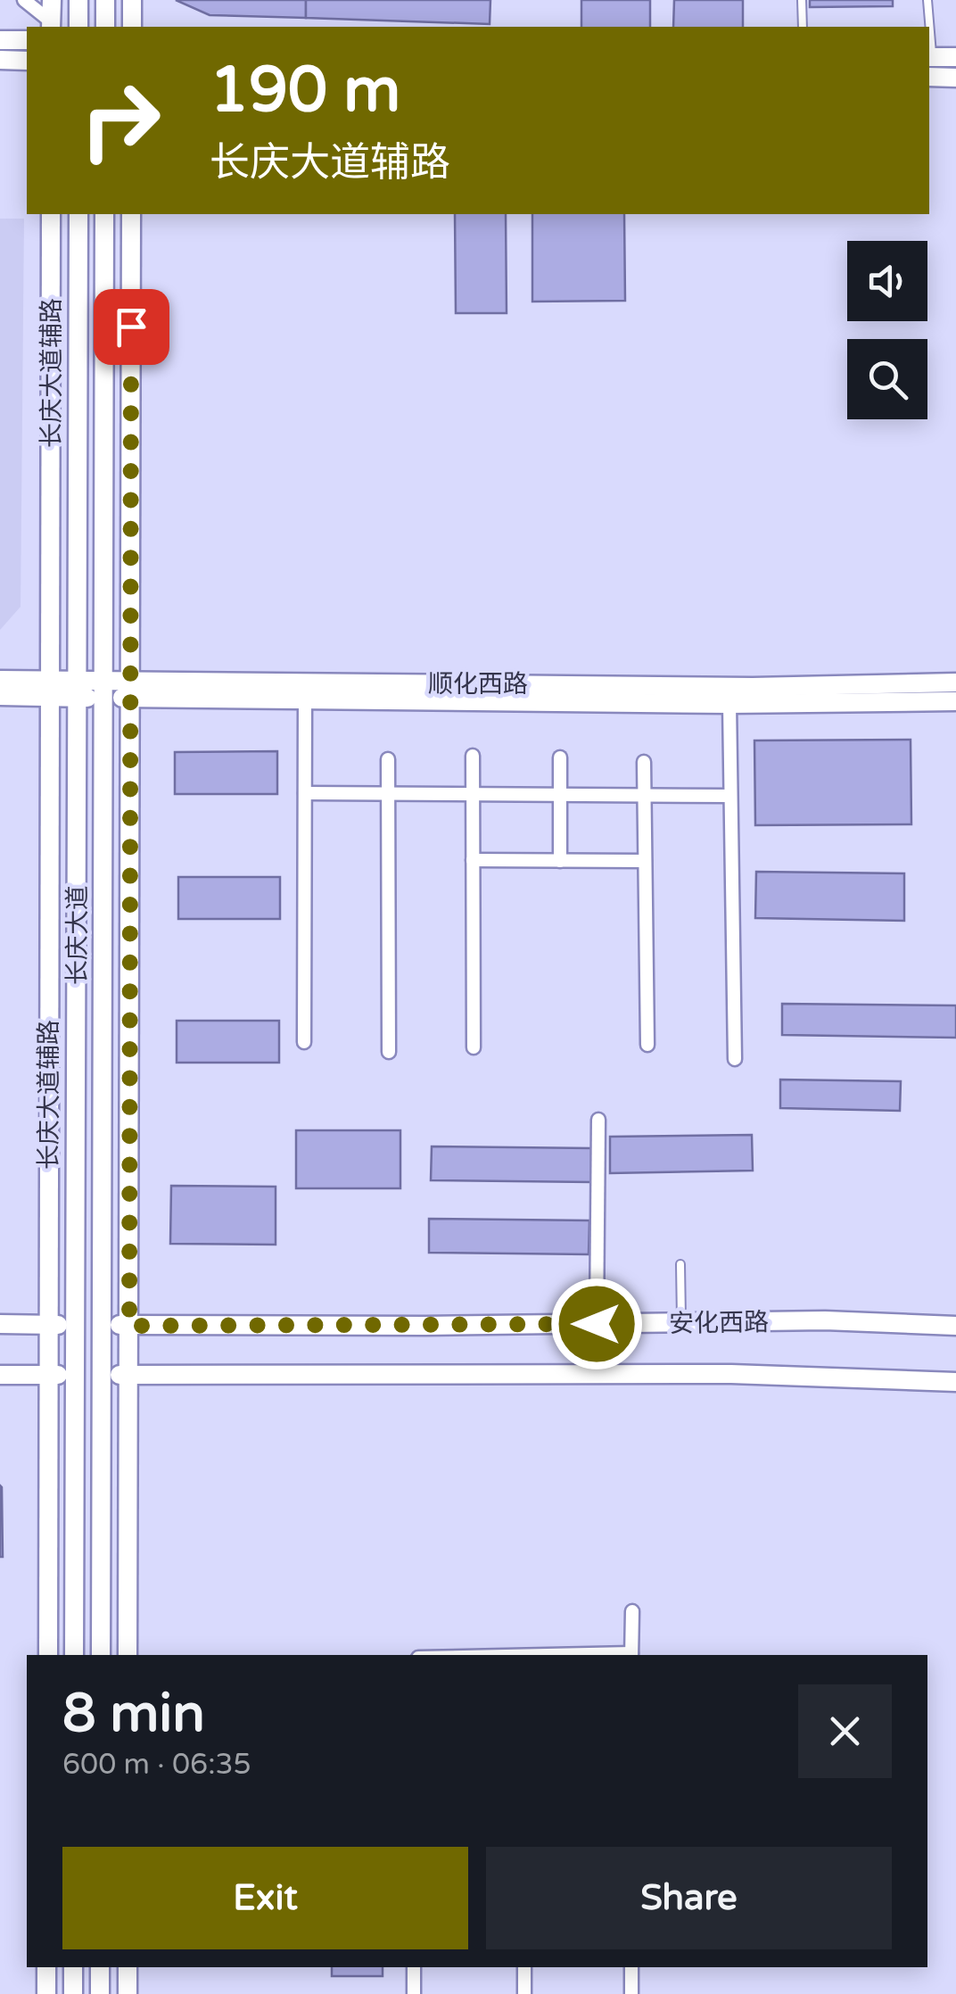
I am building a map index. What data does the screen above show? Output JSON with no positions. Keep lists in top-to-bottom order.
{
  "streets": {
    "street": [
      "长庆大道辅路",
      "顺化西路",
      "长庆大道",
      "安化西路"
    ]
  },
  "crossings": [
    ["长庆大道辅路", "顺化西路"],
    ["长庆大道辅路", "安化西路"],
    ["顺化西路", "长庆大道"],
    ["长庆大道", "安化西路"]
  ],
  "page": {
    "turn": ["190 m", "长庆大道辅路"],
    "heading": ["8 min", "600 m · 06:35"],
    "buttons": ["Exit", "Share"]
  }
}
